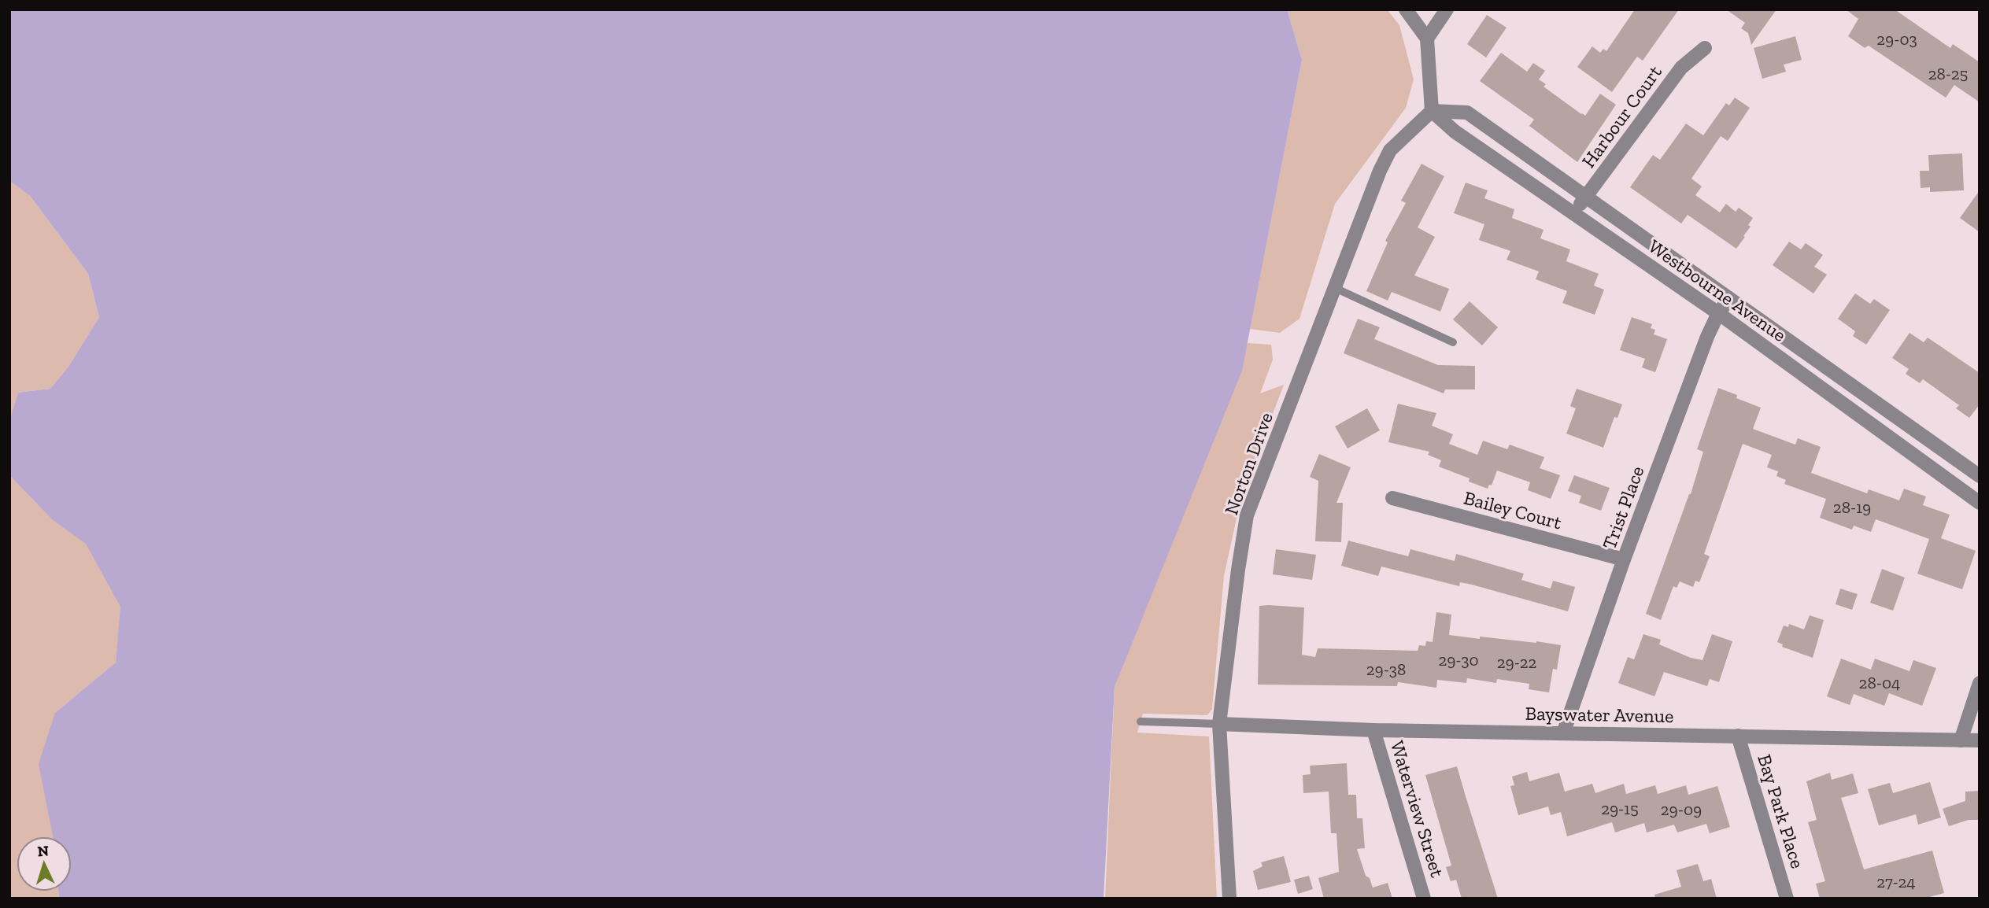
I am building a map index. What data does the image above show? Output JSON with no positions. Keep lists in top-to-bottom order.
{
  "streets": {
    "street": [
      "Harbour Court",
      "Westbourne Avenue",
      "Norton Drive",
      "Trist Place",
      "Bailey Court",
      "Bayswater Avenue",
      "Waterview Street",
      "Bay Park Place"
    ]
  },
  "crossings": [
    ["Harbour Court", "Westbourne Avenue"],
    ["Westbourne Avenue", "Norton Drive"],
    ["Westbourne Avenue", "Trist Place"],
    ["Norton Drive", "Bayswater Avenue"],
    ["Trist Place", "Bailey Court"],
    ["Trist Place", "Bayswater Avenue"],
    ["Bayswater Avenue", "Waterview Street"],
    ["Bayswater Avenue", "Bay Park Place"]
  ],
  "house_numbers": [
    "29-03",
    "28-25",
    "28-19",
    "29-30",
    "29-22",
    "29-38",
    "28-04",
    "29-15",
    "29-09",
    "27-24"
  ],
  "north": "top"
}
